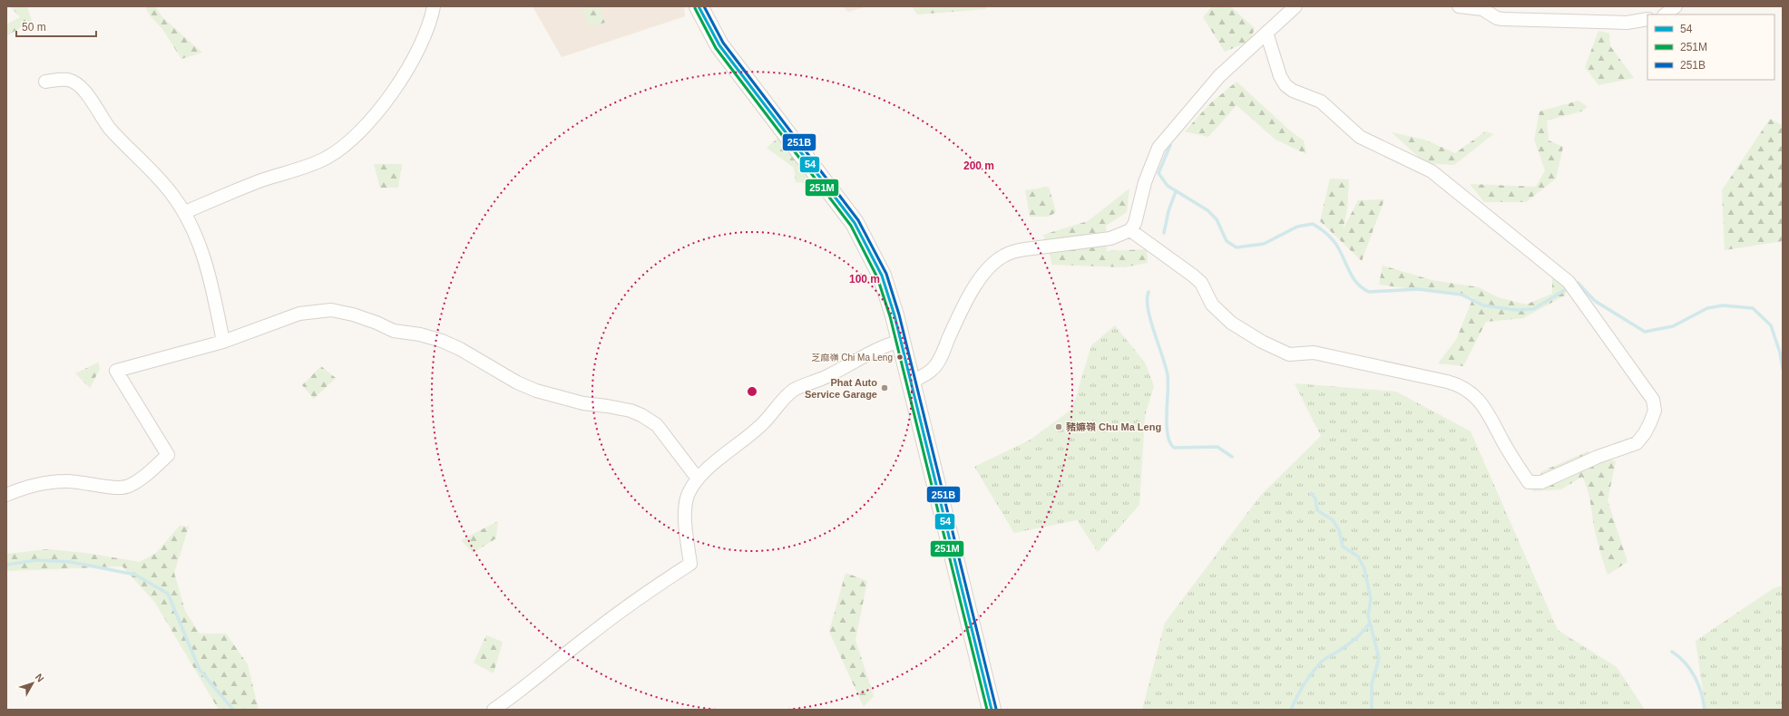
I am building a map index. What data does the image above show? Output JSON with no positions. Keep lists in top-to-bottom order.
{
  "places": ["芝麻嶺 Chi Ma Leng", "Phat Auto Service Garage", "豬嫲嶺 Chu Ma Leng"],
  "lines": ["transit line 54", "transit line 251B", "transit line 251M"],
  "legend": ["54", "251M", "251B"],
  "scale_bar": "50 m",
  "north": "top right",
  "rings": ["200 m", "100 m"]
}
